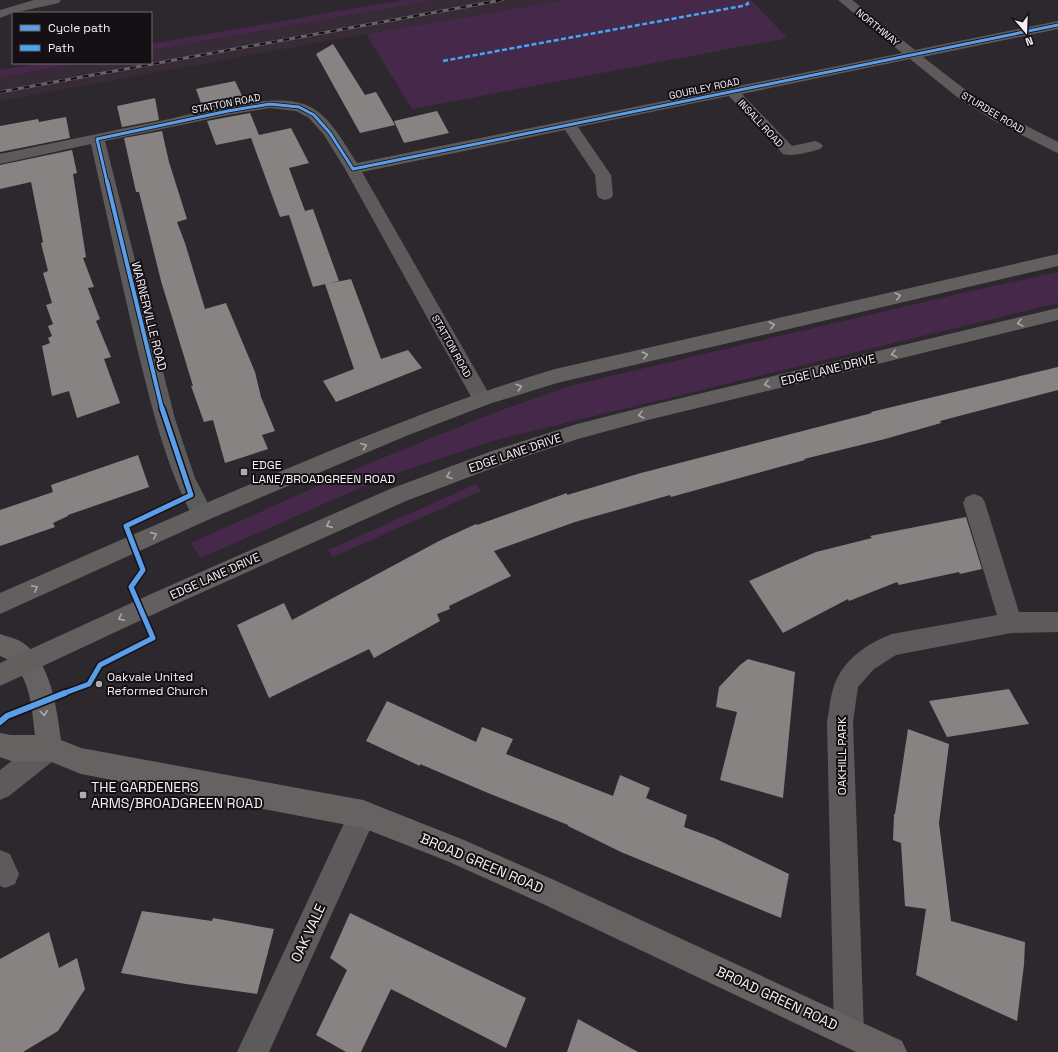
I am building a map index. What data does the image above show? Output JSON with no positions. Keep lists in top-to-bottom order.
{
  "streets": {
    "highway": ["EDGE LANE DRIVE"],
    "main road": ["BROAD GREEN ROAD"],
    "street": [
      "NORTHWAY",
      "GOURLEY ROAD",
      "STATTON ROAD",
      "STURDEE ROAD",
      "INSALL ROAD",
      "WARNERVILLE ROAD",
      "OAKHILL PARK",
      "OAK VALE"
    ]
  },
  "crossings": [
    ["NORTHWAY", "GOURLEY ROAD"],
    ["NORTHWAY", "STURDEE ROAD"],
    ["GOURLEY ROAD", "STATTON ROAD"],
    ["GOURLEY ROAD", "STURDEE ROAD"],
    ["GOURLEY ROAD", "INSALL ROAD"],
    ["STATTON ROAD", "WARNERVILLE ROAD"],
    ["OAKHILL PARK", "BROAD GREEN ROAD"],
    ["BROAD GREEN ROAD", "OAK VALE"]
  ],
  "places": {
    "transit": ["EDGE LANE/BROADGREEN ROAD", "THE GARDENERS ARMS/BROADGREEN ROAD"],
    "other": ["Oakvale United Reformed Church"]
  },
  "legend": ["Cycle path", "Path"],
  "north": "bottom"
}
